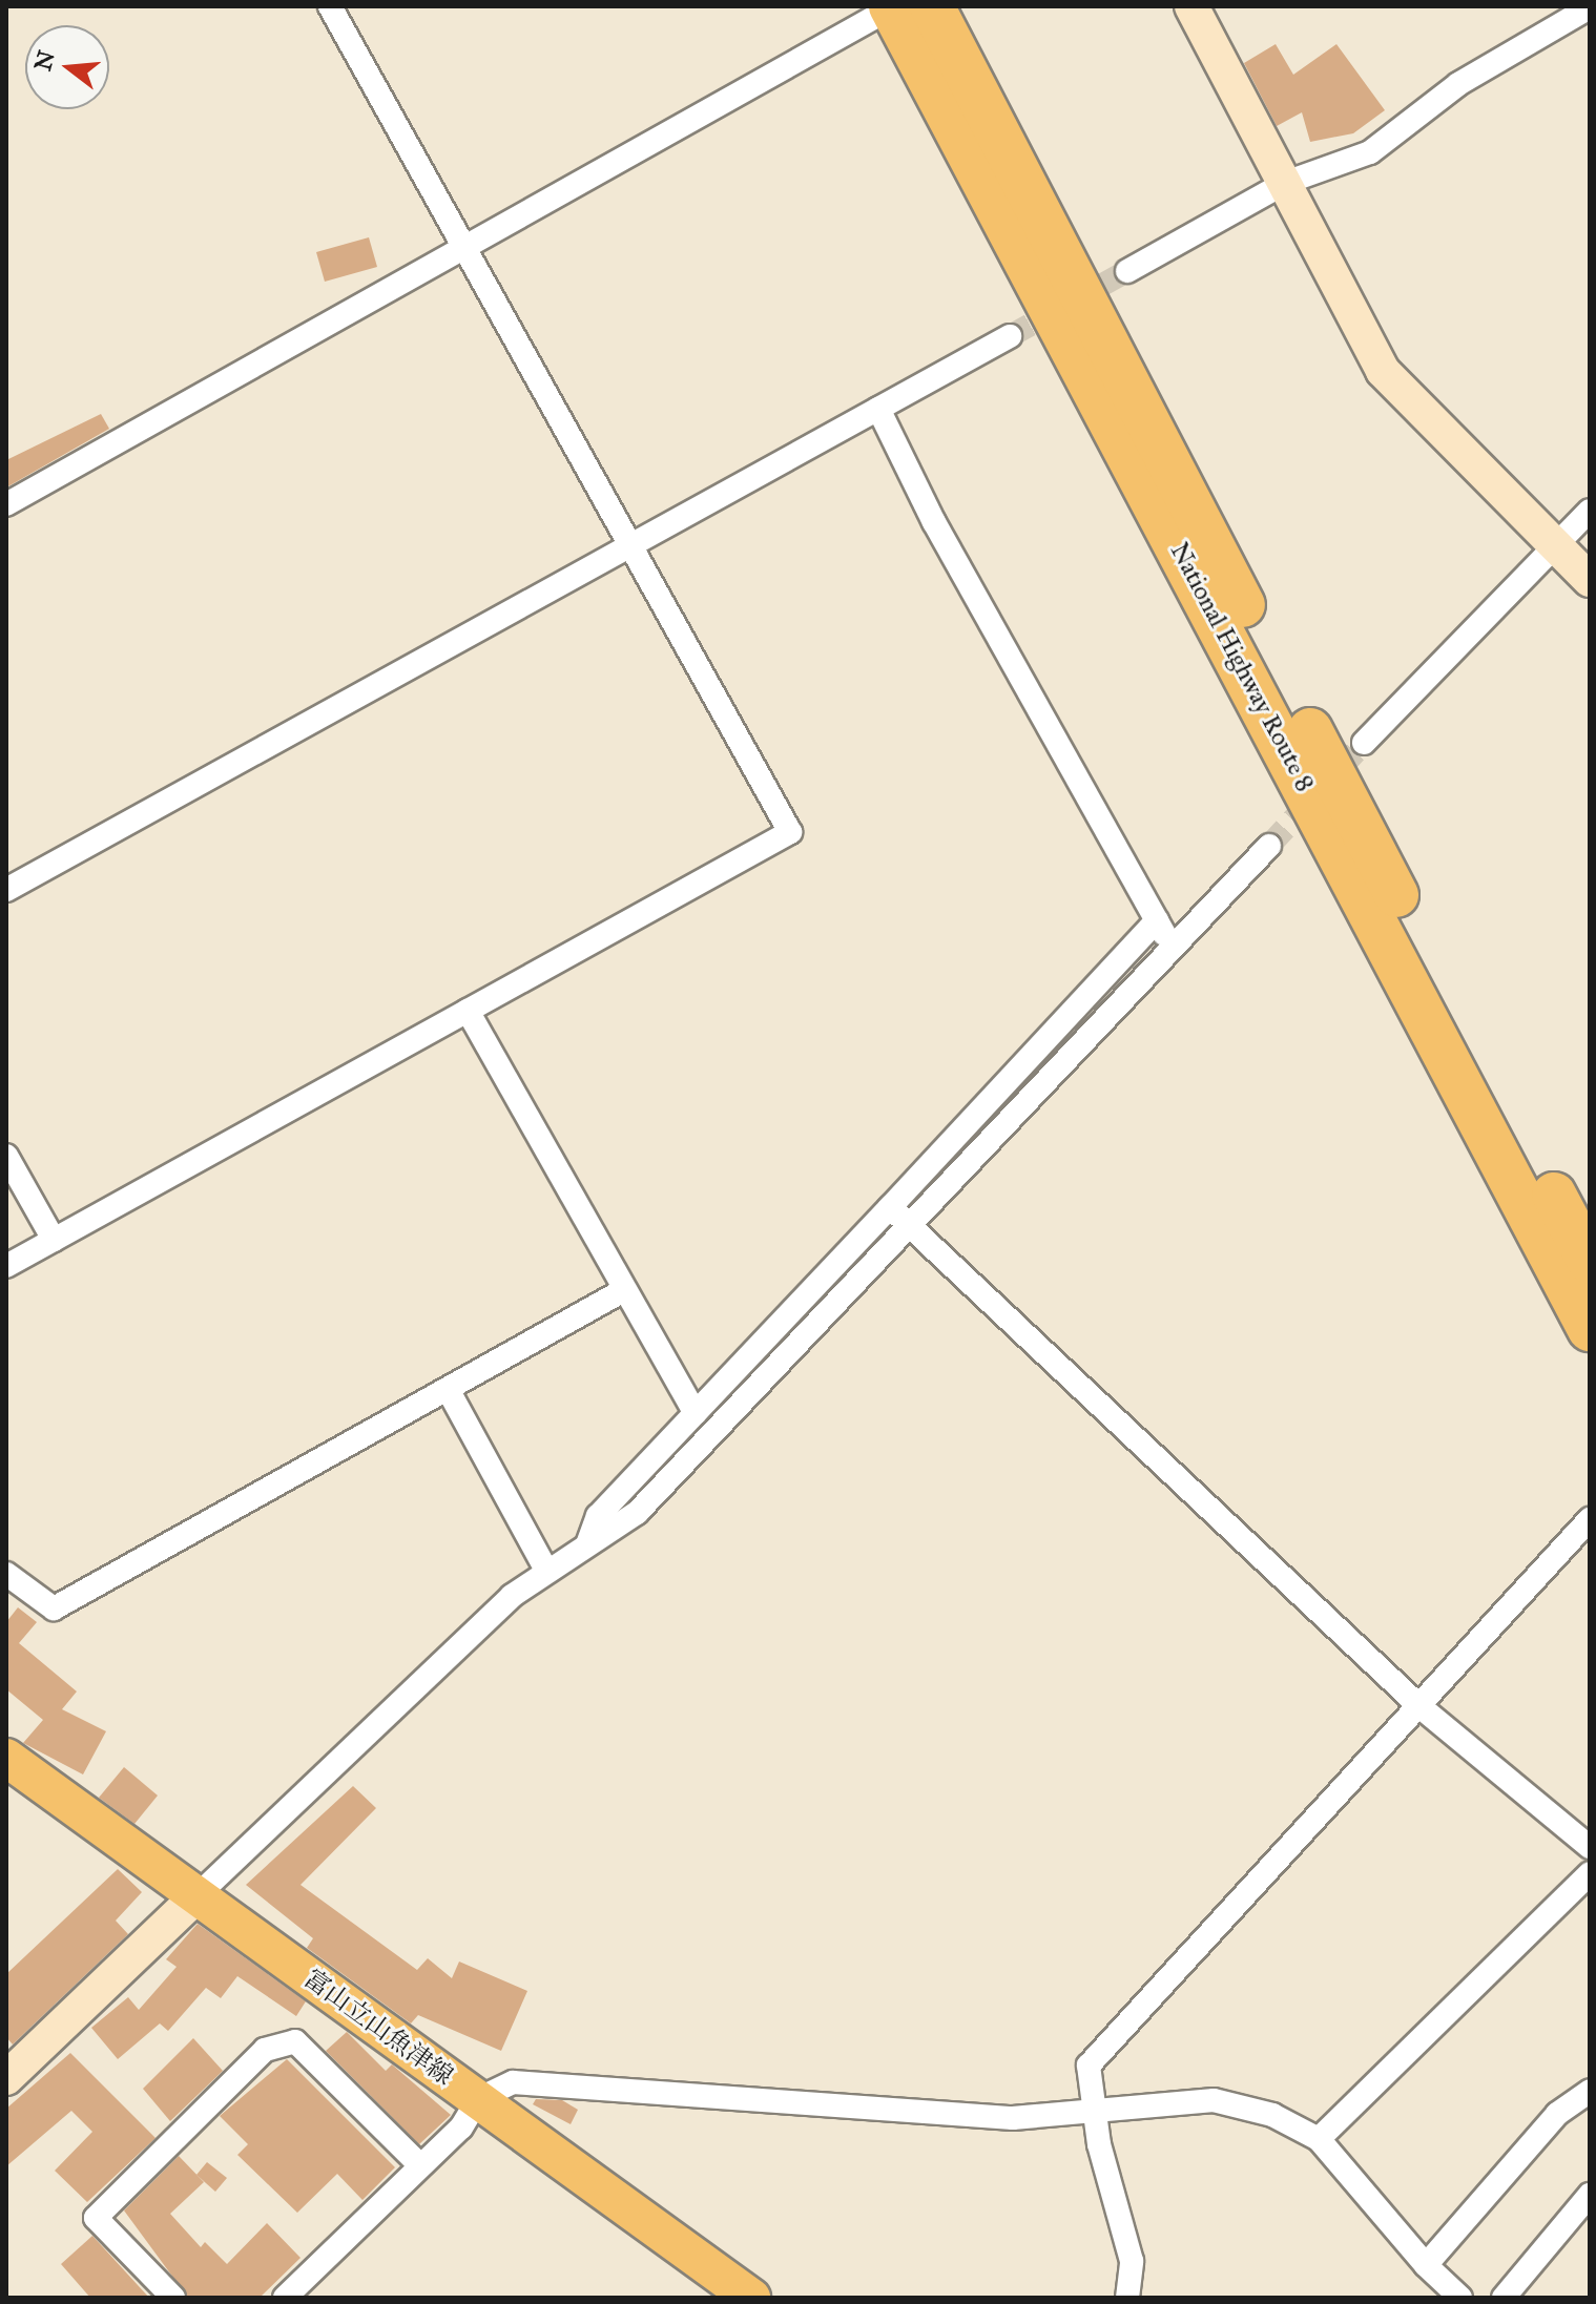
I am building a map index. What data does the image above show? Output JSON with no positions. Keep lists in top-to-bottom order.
{
  "streets": {
    "highway": ["National Highway Route 8"],
    "main road": ["富山立山魚津線"]
  },
  "north": "left"
}
